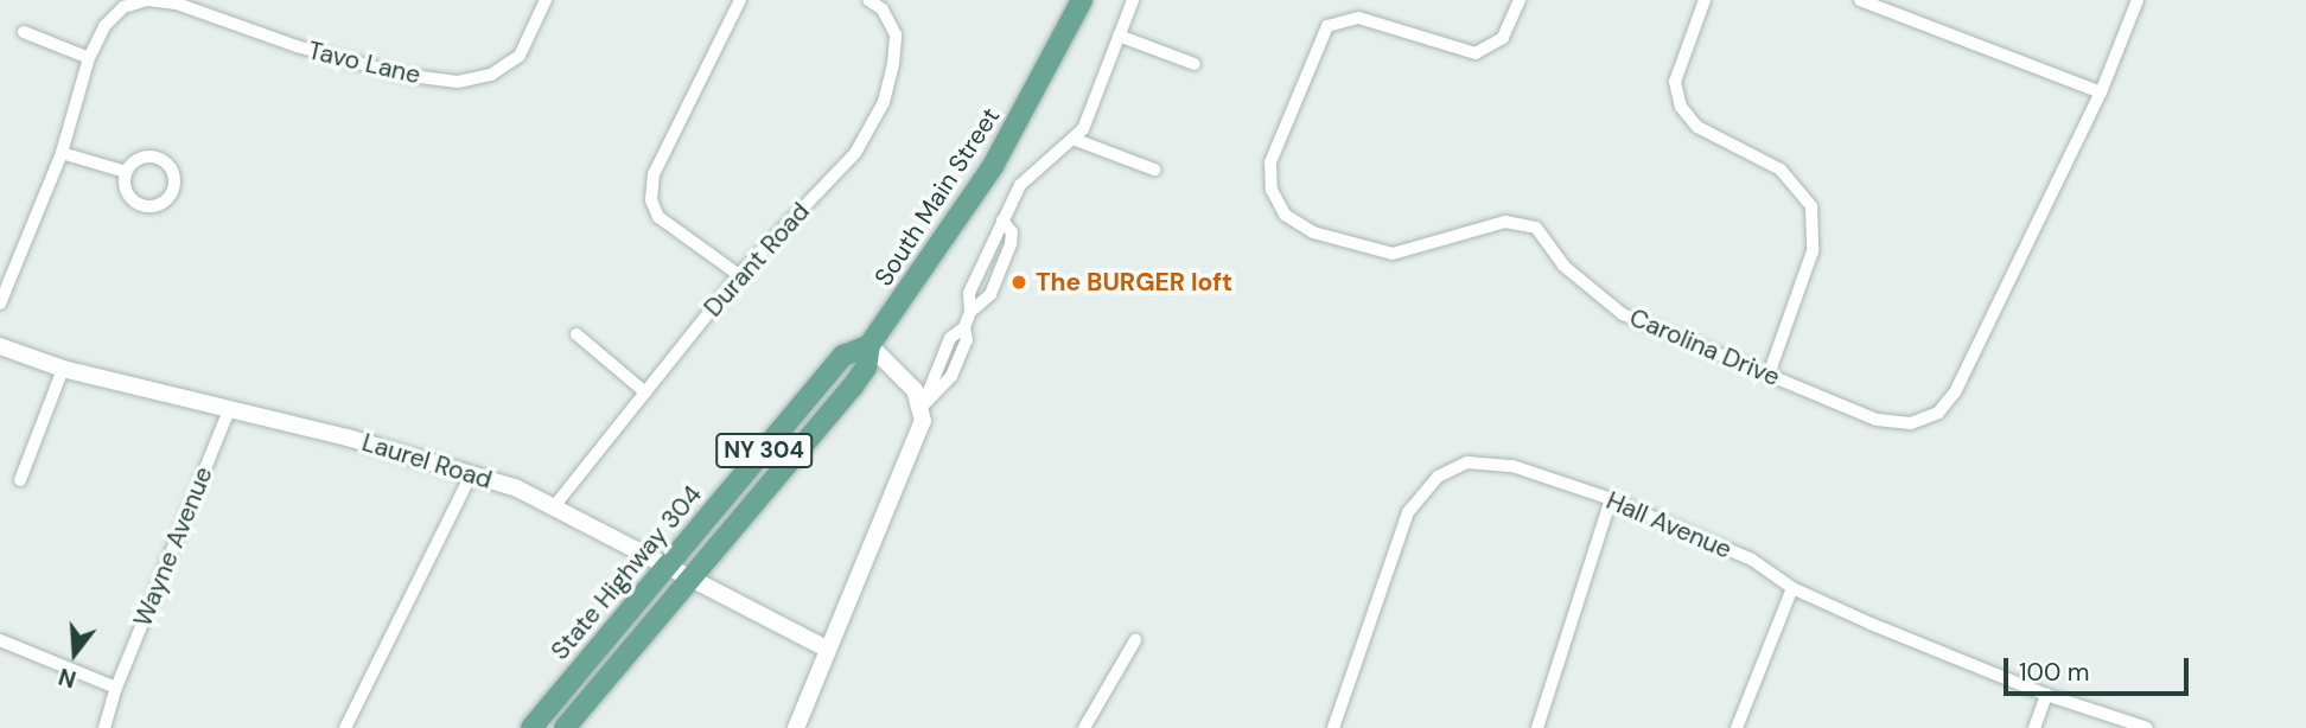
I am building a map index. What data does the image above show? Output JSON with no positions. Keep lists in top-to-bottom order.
{
  "streets": {
    "main road": ["South Main Street", "NY 304", "State Highway 304"],
    "street": [
      "Tavo Lane",
      "Durant Road",
      "Carolina Drive",
      "Laurel Road",
      "Hall Avenue",
      "Wayne Avenue"
    ]
  },
  "crossings": [
    ["South Main Street", "NY 304"],
    ["South Main Street", "State Highway 304"],
    ["Durant Road", "Laurel Road"],
    ["NY 304", "Laurel Road"],
    ["NY 304", "State Highway 304"],
    ["Laurel Road", "Wayne Avenue"],
    ["Laurel Road", "State Highway 304"]
  ],
  "places": ["The BURGER loft"],
  "scale_bar": "100 m",
  "north": "bottom"
}
